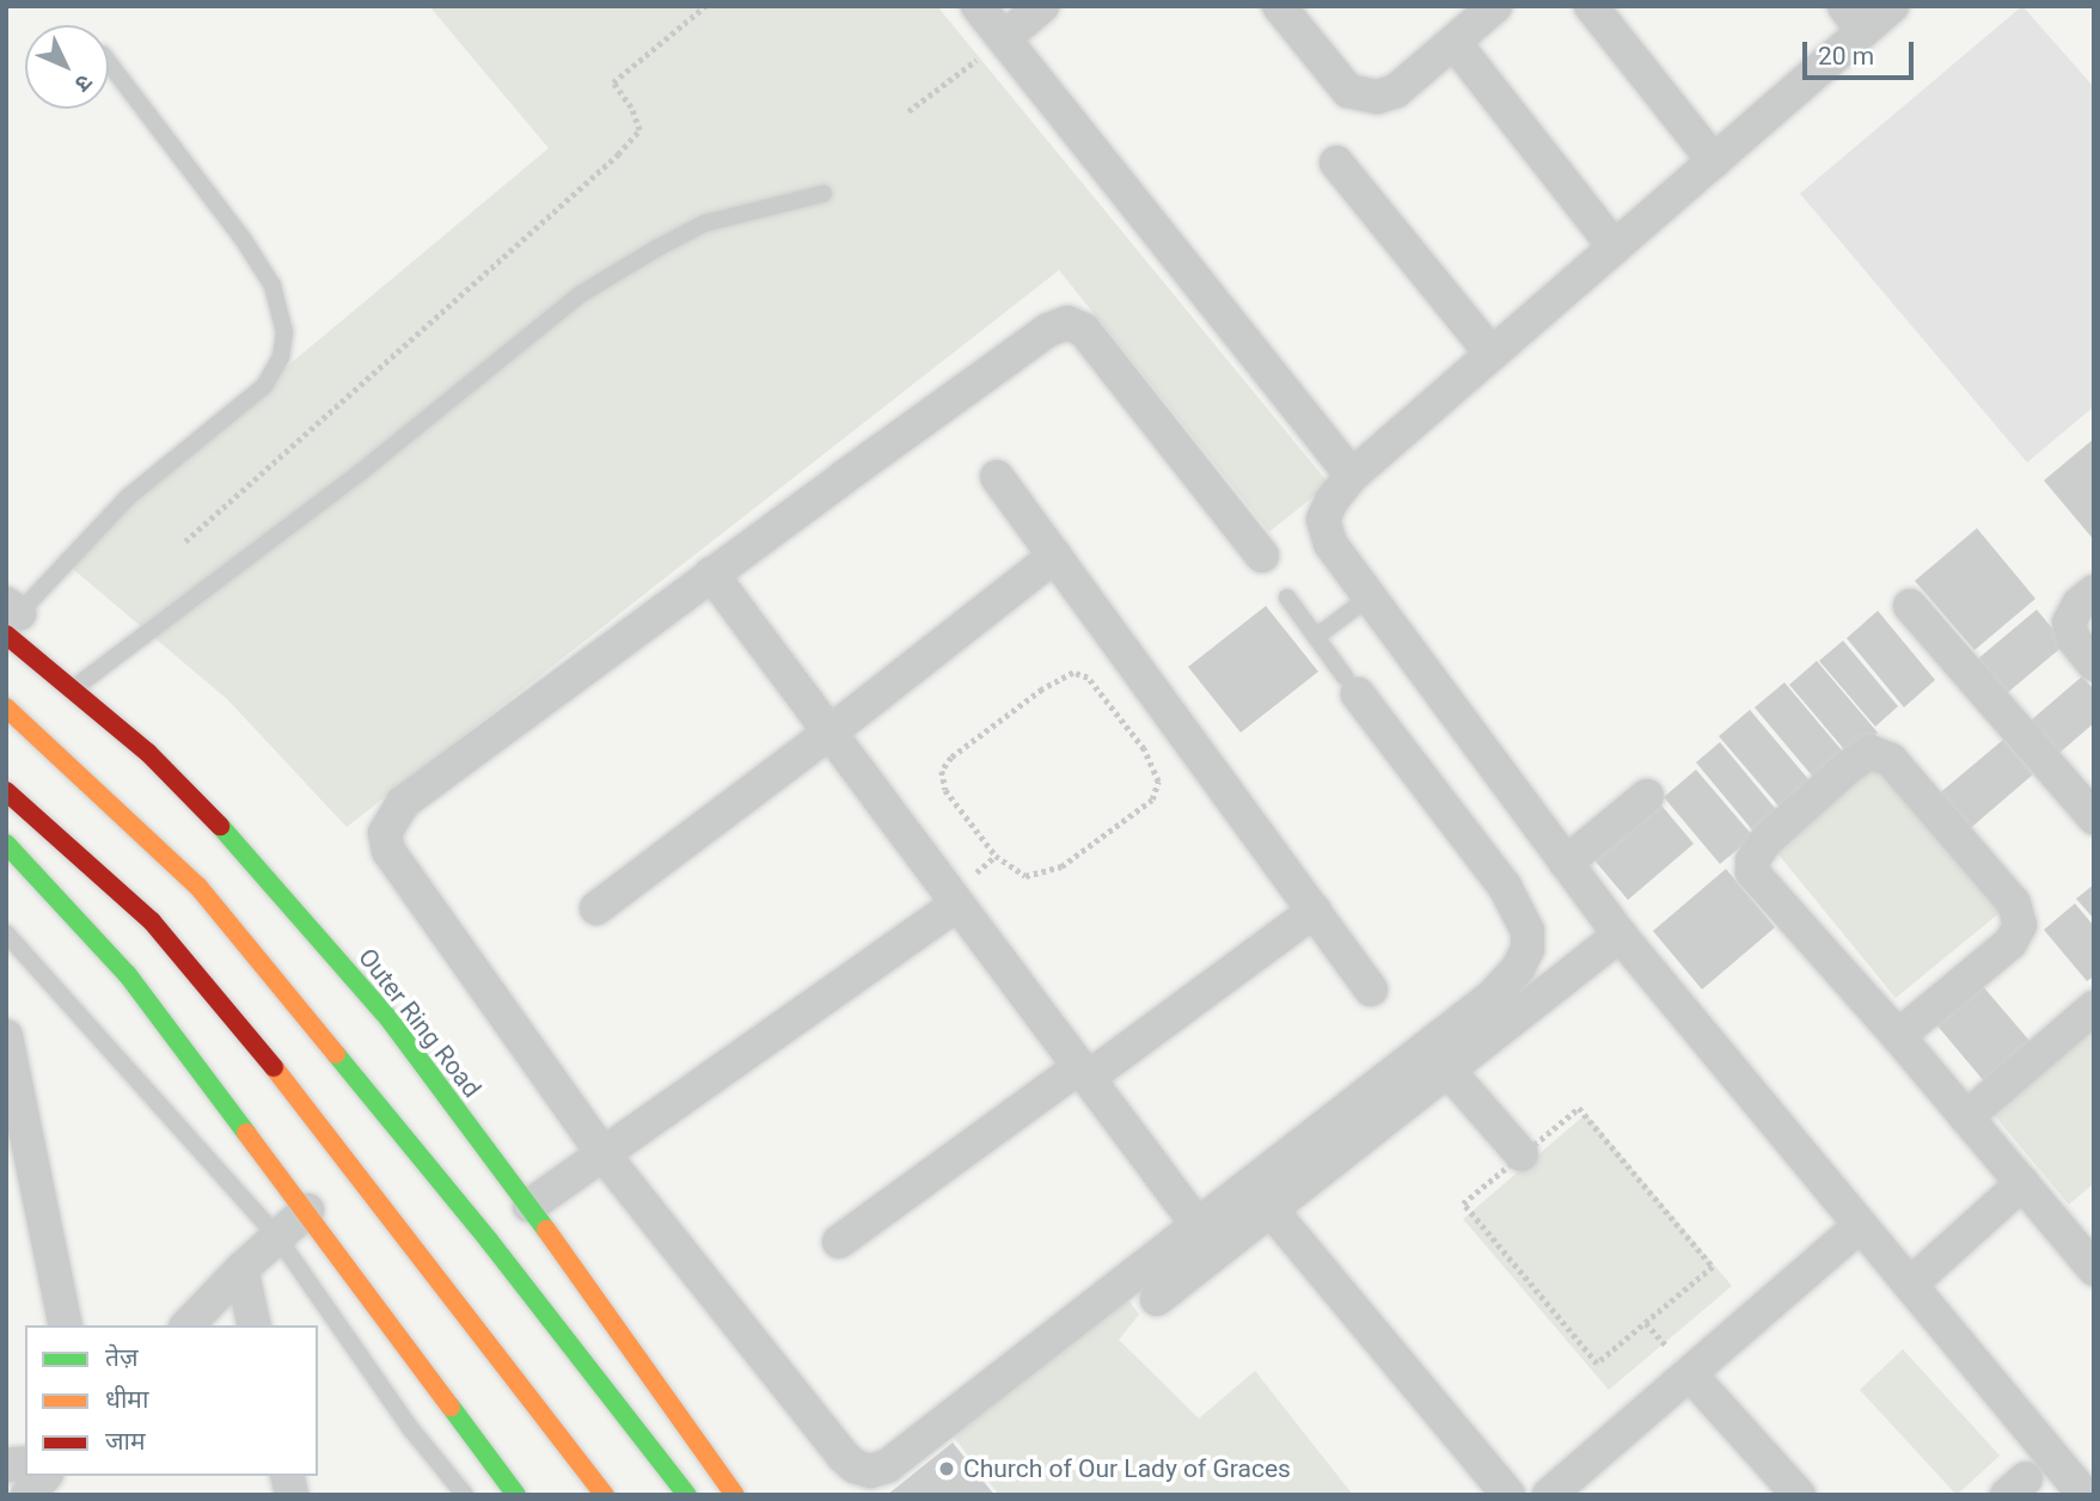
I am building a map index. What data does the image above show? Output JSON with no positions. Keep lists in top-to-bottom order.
{
  "streets": {
    "street": ["Outer Ring Road"]
  },
  "places": ["Church of Our Lady of Graces"],
  "legend": ["तेज़", "धीमा", "जाम"],
  "scale_bar": "20 m",
  "north": "bottom right"
}
